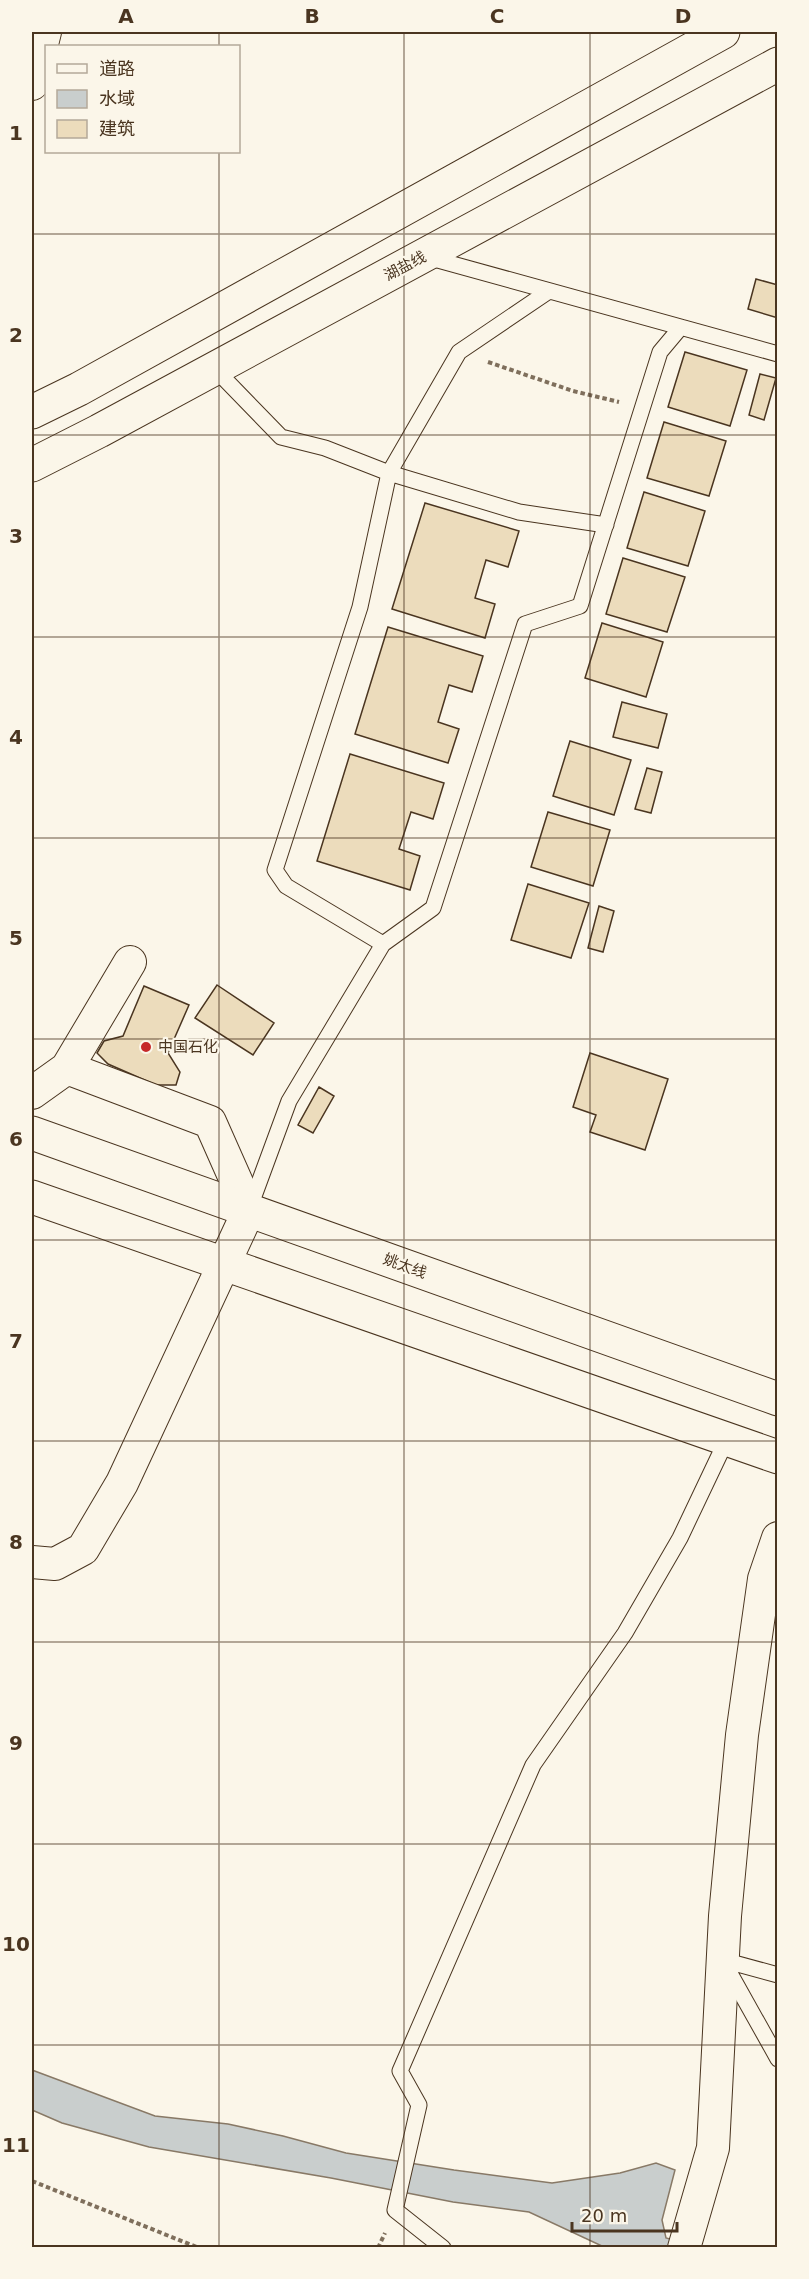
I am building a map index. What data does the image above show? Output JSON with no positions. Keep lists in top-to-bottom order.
{
  "streets": {
    "main road": ["湖盐线", "姚太线"]
  },
  "places": ["中国石化"],
  "legend": ["道路", "水域", "建筑"],
  "scale_bar": "20 m",
  "grid": {
    "columns": [
      "A",
      "B",
      "C",
      "D"
    ],
    "rows": [
      "1",
      "2",
      "3",
      "4",
      "5",
      "6",
      "7",
      "8",
      "9",
      "10",
      "11"
    ]
  }
}
